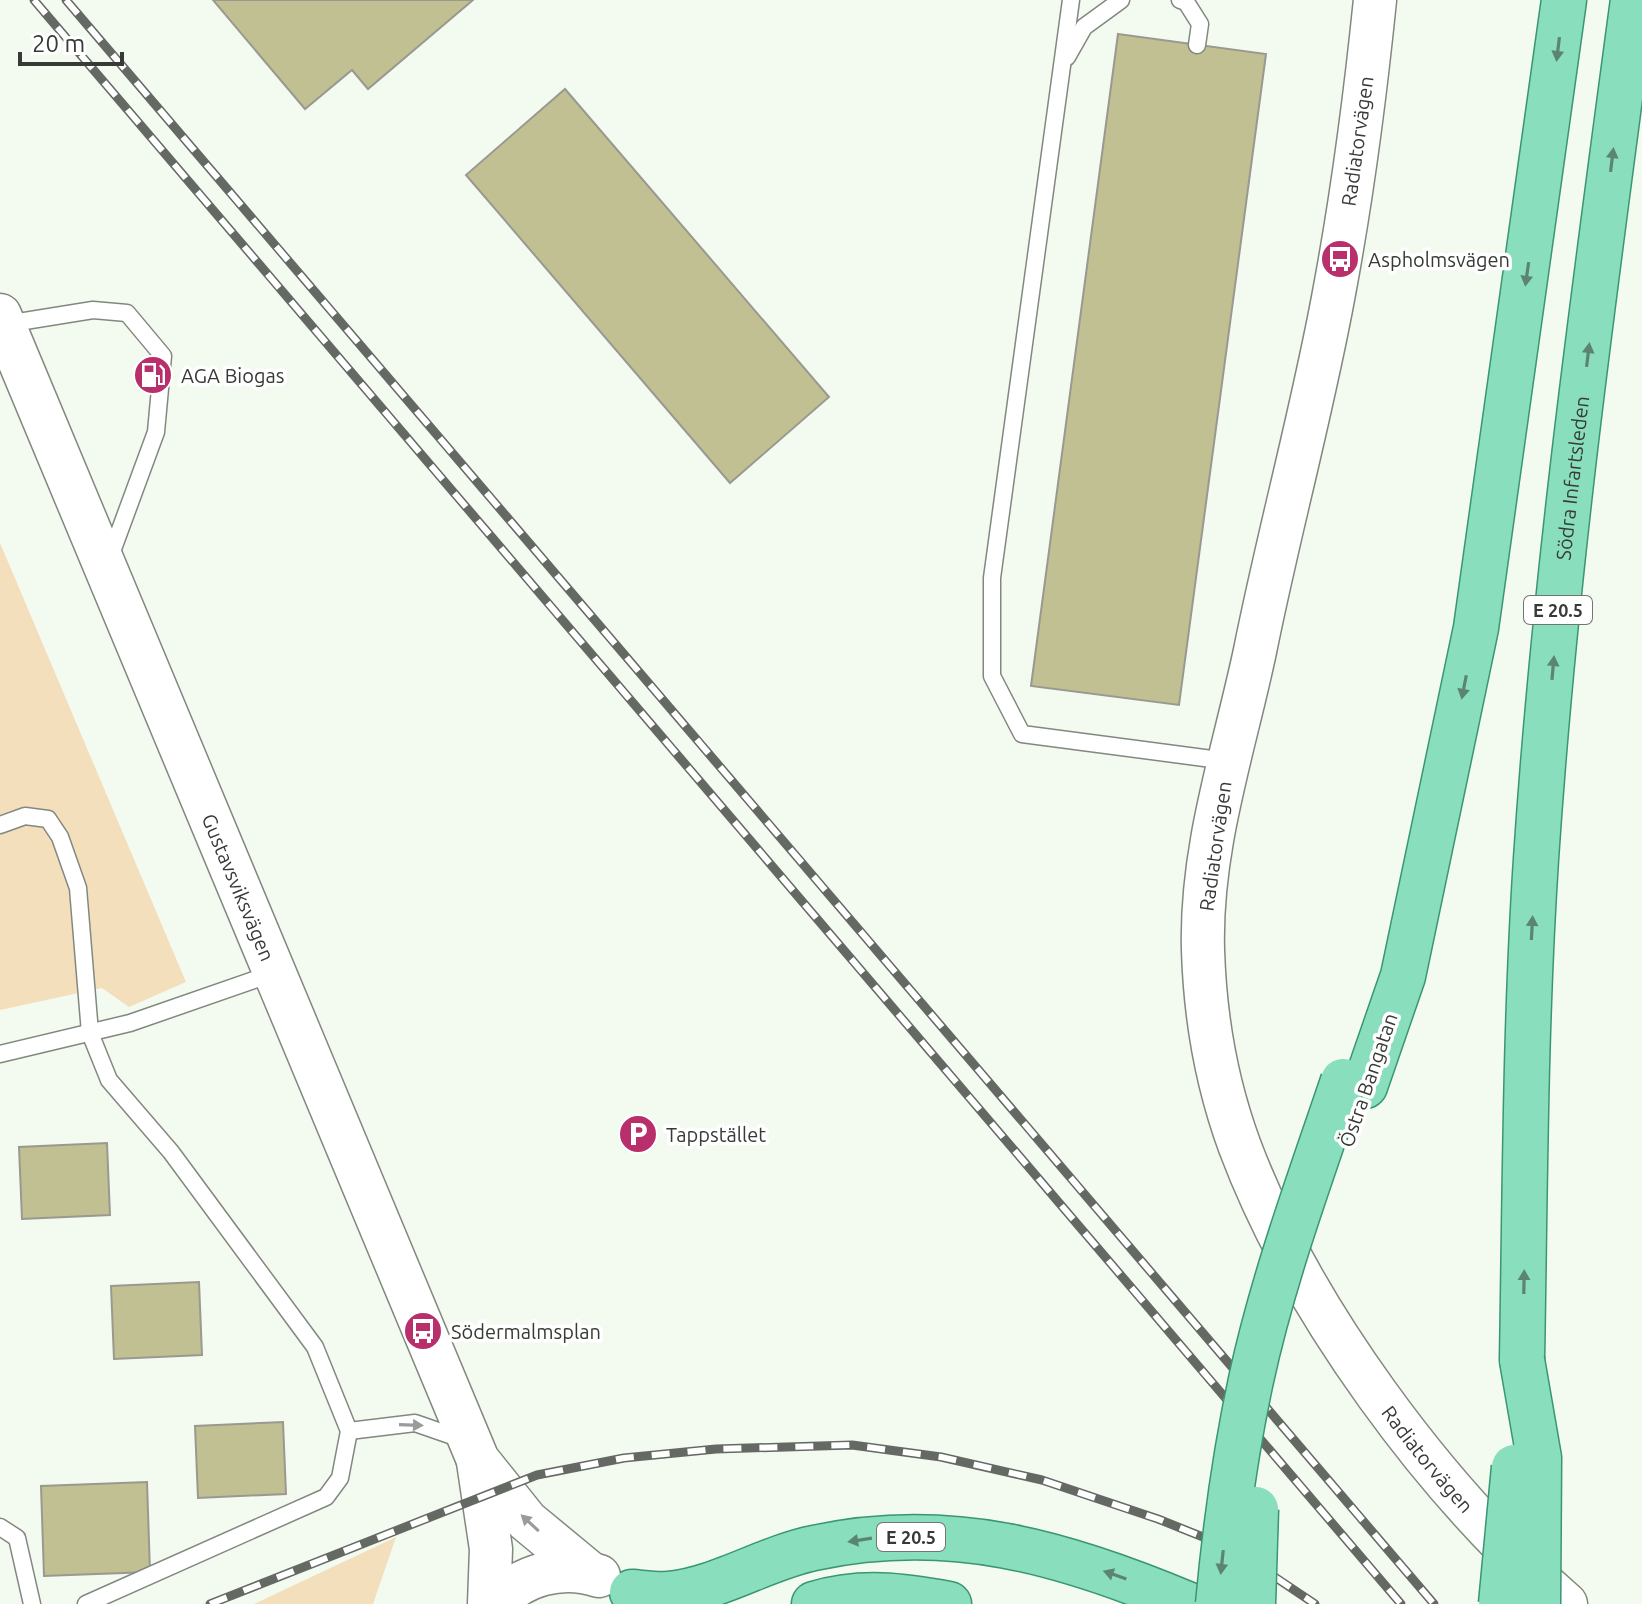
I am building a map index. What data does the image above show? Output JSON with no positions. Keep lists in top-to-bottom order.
{
  "streets": {
    "main road": ["Södra Infartsleden", "E 20.5", "Östra Bangatan"],
    "street": ["Radiatorvägen", "Gustavsviksvägen"]
  },
  "places": {
    "bus stop": ["Aspholmsvägen", "Södermalmsplan"],
    "fuel station": ["AGA Biogas"],
    "parking": ["Tappstället"]
  },
  "scale_bar": "20 m"
}
